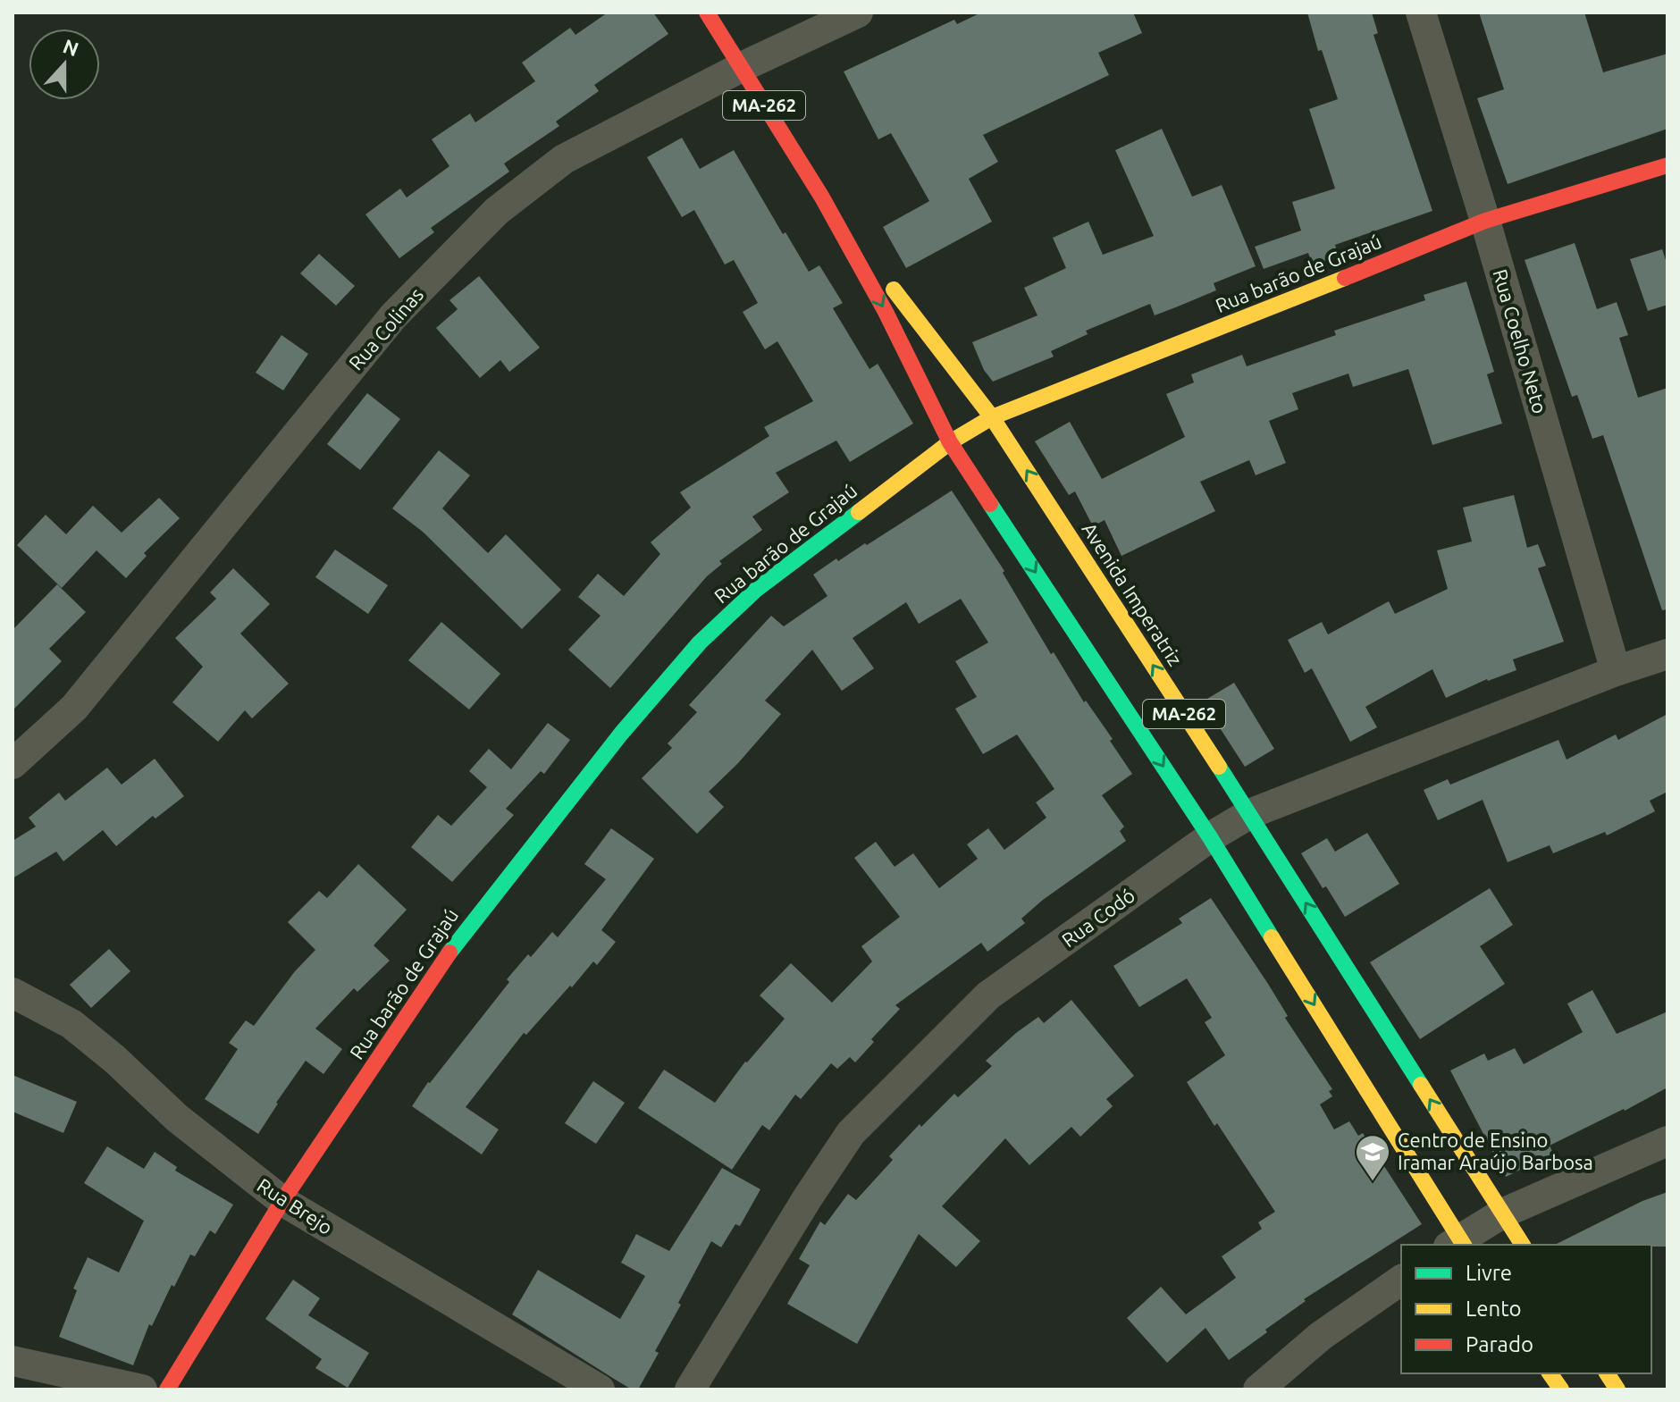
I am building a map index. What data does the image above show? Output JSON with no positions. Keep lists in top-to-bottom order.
{
  "streets": {
    "main road": ["MA-262", "Rua barão de Grajaú", "Avenida Imperatriz"],
    "street": [
      "Rua Colinas",
      "Rua Coelho Neto",
      "Rua Codó",
      "Rua Brejo"
    ]
  },
  "crossings": [
    ["Rua barão de Grajaú", "Rua Coelho Neto"],
    ["Rua barão de Grajaú", "Avenida Imperatriz"],
    ["Rua barão de Grajaú", "Rua Brejo"],
    ["Rua Colinas", "Avenida Imperatriz"],
    ["Rua Coelho Neto", "Rua Codó"],
    ["Avenida Imperatriz", "Rua Codó"]
  ],
  "places": {
    "school or university": ["Centro de Ensino Iramar Araújo Barbosa"]
  },
  "legend": ["Livre", "Lento", "Parado"],
  "north": "top"
}
